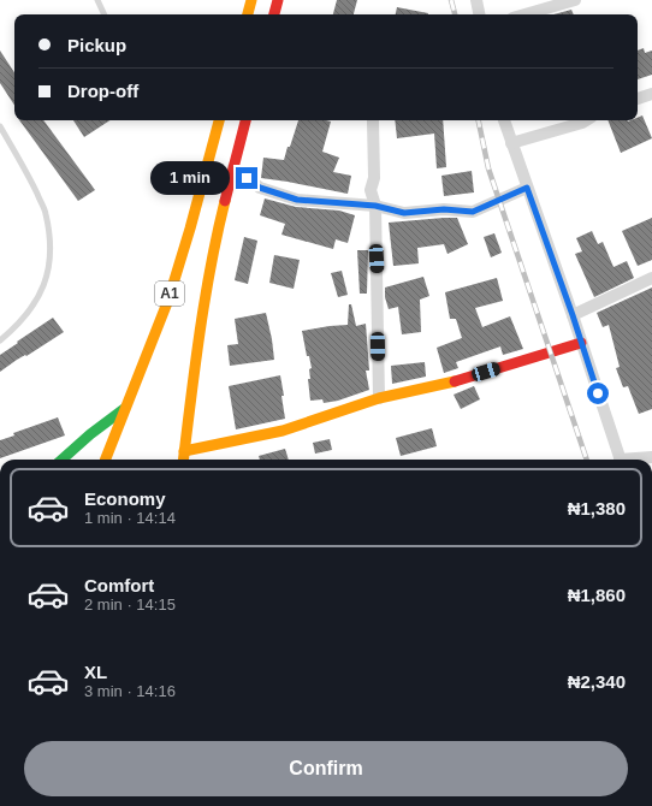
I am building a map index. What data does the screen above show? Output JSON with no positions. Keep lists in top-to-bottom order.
{
  "streets": {
    "main road": ["A1"]
  },
  "page": {
    "banner": ["Pickup", "Drop-off"],
    "bubble": "1 min",
    "list": [
      {
        "name": "Economy",
        "note": "1 min · 14:14",
        "value": "₦1,380"
      },
      {
        "name": "Comfort",
        "note": "2 min · 14:15",
        "value": "₦1,860"
      },
      {
        "name": "XL",
        "note": "3 min · 14:16",
        "value": "₦2,340"
      }
    ],
    "buttons": "Confirm"
  }
}
